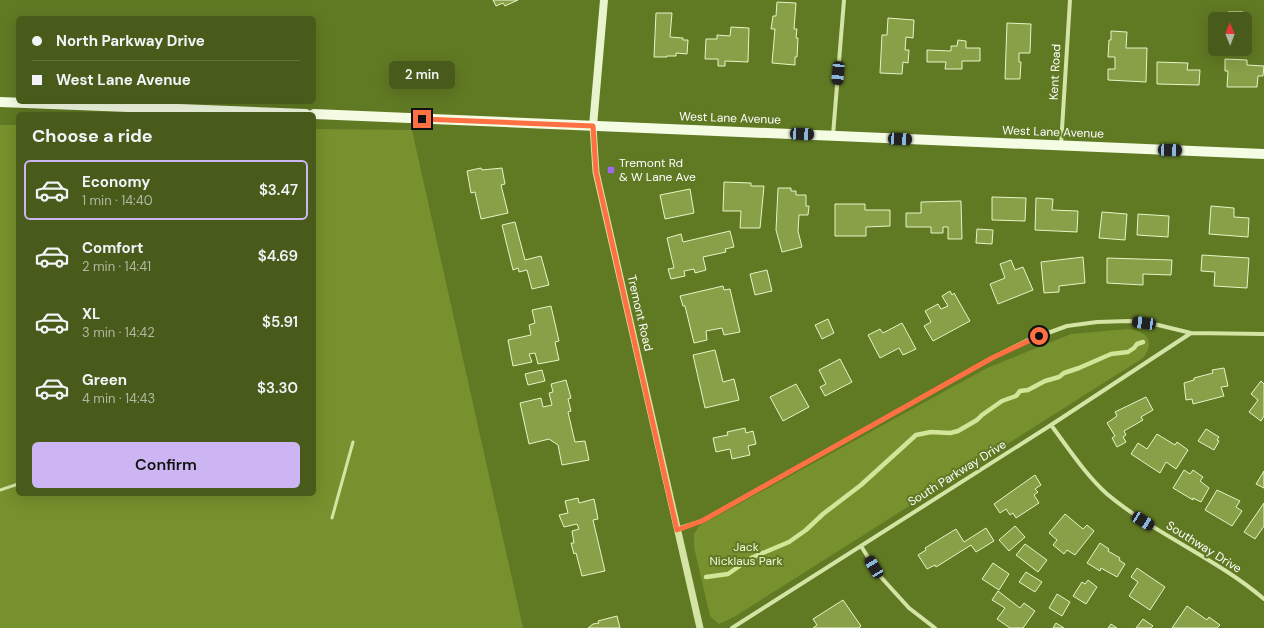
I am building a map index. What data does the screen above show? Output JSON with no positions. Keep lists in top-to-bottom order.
{
  "streets": {
    "main road": ["West Lane Avenue", "Tremont Road"],
    "street": ["Kent Road", "South Parkway Drive", "Southway Drive"]
  },
  "crossings": [
    ["Kent Road", "West Lane Avenue"],
    ["West Lane Avenue", "Tremont Road"],
    ["South Parkway Drive", "Southway Drive"]
  ],
  "parks": ["Jack Nicklaus Park"],
  "places": {
    "transit": ["Tremont Rd & W Lane Ave"]
  },
  "north": "top",
  "page": {
    "banner": ["North Parkway Drive", "West Lane Avenue"],
    "bubble": "2 min",
    "heading": "Choose a ride",
    "list": [
      {
        "name": "Economy",
        "note": "1 min · 14:40",
        "value": "$3.47"
      },
      {
        "name": "Comfort",
        "note": "2 min · 14:41",
        "value": "$4.69"
      },
      {
        "name": "XL",
        "note": "3 min · 14:42",
        "value": "$5.91"
      },
      {
        "name": "Green",
        "note": "4 min · 14:43",
        "value": "$3.30"
      }
    ],
    "buttons": "Confirm"
  }
}
